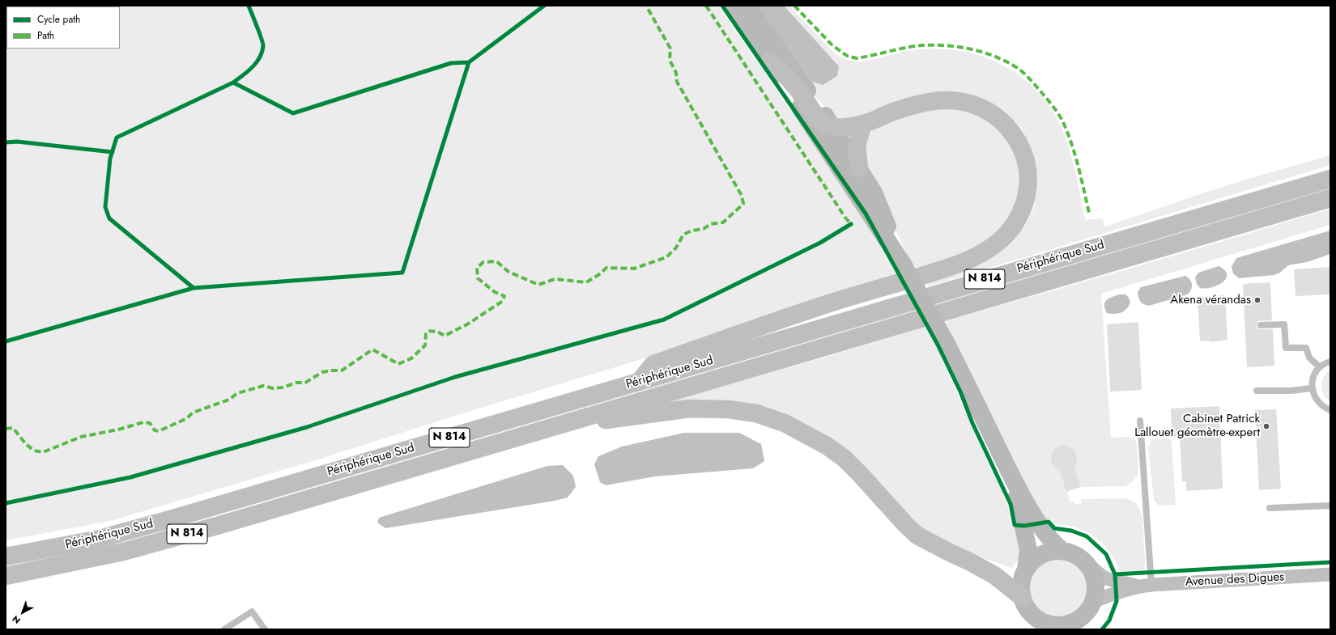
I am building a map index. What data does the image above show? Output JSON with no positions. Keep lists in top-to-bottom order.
{
  "streets": {
    "highway": ["Périphérique Sud", "N 814"],
    "street": ["Avenue des Digues"]
  },
  "crossings": [
    ["Périphérique Sud", "N 814"]
  ],
  "places": ["Akena vérandas", "Cabinet Patrick Lallouet géomètre-expert"],
  "legend": ["Cycle path", "Path"],
  "north": "bottom left"
}
